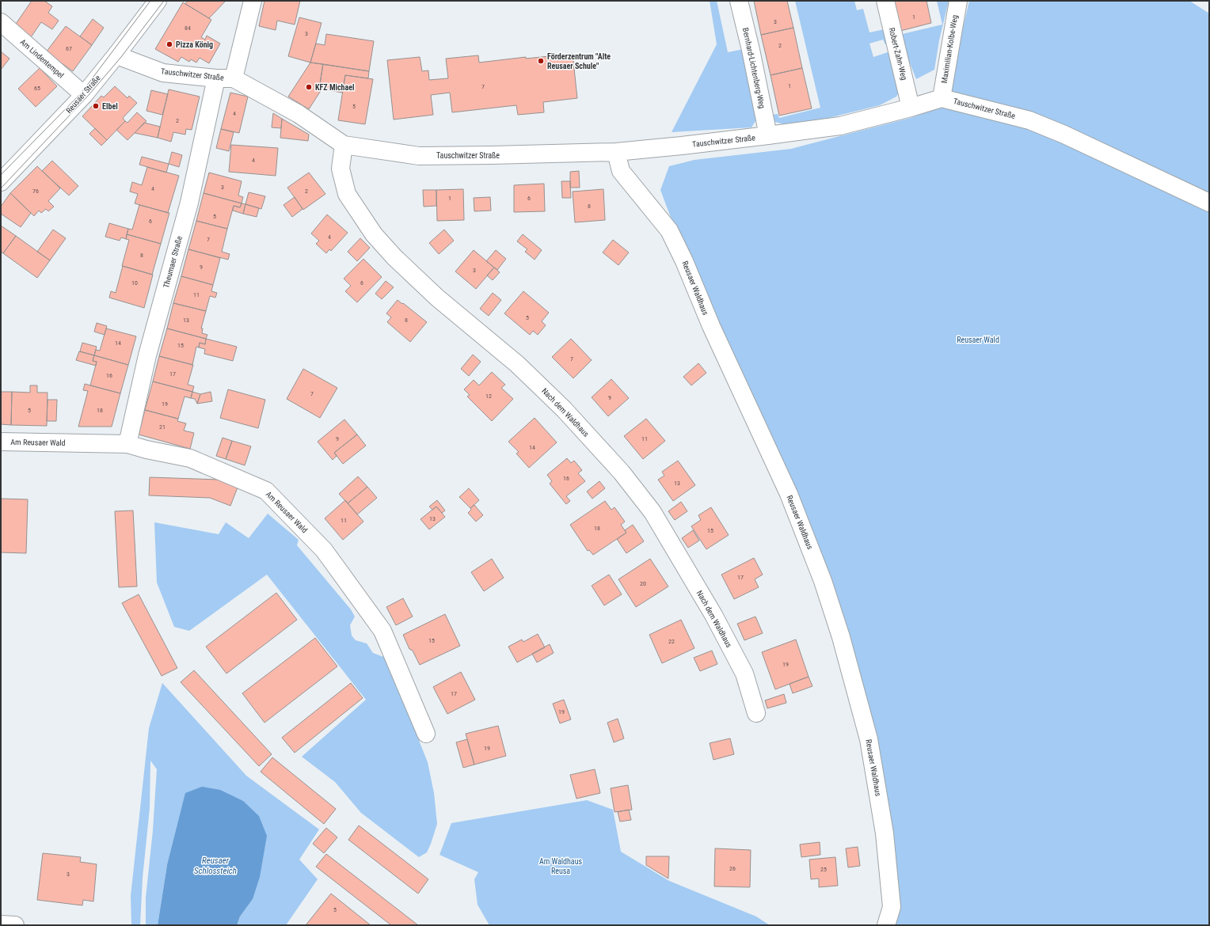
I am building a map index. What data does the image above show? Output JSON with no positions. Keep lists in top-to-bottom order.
{
  "streets": {
    "street": [
      "Maximilian-Kolbe-Weg",
      "Robert-Zahn-Weg",
      "Am Lindentempel",
      "Bernhard-Lichtenberg-Weg",
      "Tauschwitzer Straße",
      "Reusaer Straße",
      "Theumaer Straße",
      "Reusaer Waldhaus",
      "Nach dem Waldhaus",
      "Am Reusaer Wald"
    ]
  },
  "crossings": [
    ["Maximilian-Kolbe-Weg", "Tauschwitzer Straße"],
    ["Robert-Zahn-Weg", "Tauschwitzer Straße"],
    ["Am Lindentempel", "Reusaer Straße"],
    ["Bernhard-Lichtenberg-Weg", "Tauschwitzer Straße"],
    ["Tauschwitzer Straße", "Reusaer Straße"],
    ["Tauschwitzer Straße", "Theumaer Straße"],
    ["Tauschwitzer Straße", "Reusaer Waldhaus"],
    ["Tauschwitzer Straße", "Nach dem Waldhaus"],
    ["Theumaer Straße", "Am Reusaer Wald"]
  ],
  "water": ["Reusaer Schlossteich"],
  "parks": ["Reusaer Wald", "Am Waldhaus Reusa"],
  "places": [
    "Pizza König",
    "Förderzentrum \"Alte Reusaer Schule\"",
    "KFZ Michael",
    "Elbel"
  ],
  "house_numbers": [
    "1",
    "3",
    "84",
    "3",
    "2",
    "67",
    "1",
    "7",
    "65",
    "5",
    "4",
    "2",
    "4",
    "3",
    "4",
    "76",
    "2",
    "1",
    "6",
    "8",
    "5",
    "6",
    "4",
    "7",
    "8",
    "9",
    "3",
    "10",
    "6",
    "11",
    "5",
    "13",
    "8",
    "14",
    "15",
    "7",
    "17",
    "16",
    "7",
    "12",
    "9",
    "19",
    "5",
    "18",
    "21",
    "9",
    "11",
    "14",
    "16",
    "13",
    "13",
    "11",
    "18",
    "15",
    "17",
    "20",
    "15",
    "22",
    "19",
    "17",
    "19",
    "19",
    "26",
    "25",
    "3",
    "5"
  ]
}
